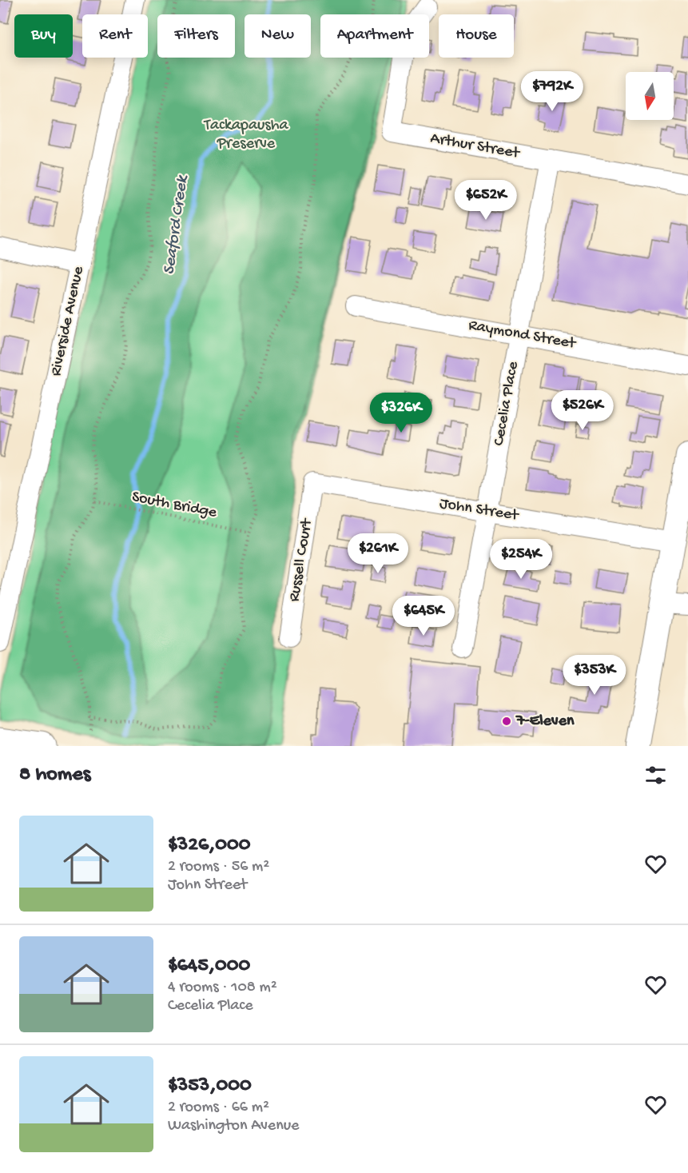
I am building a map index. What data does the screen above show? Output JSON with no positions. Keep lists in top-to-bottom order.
{
  "streets": {
    "street": [
      "Arthur Street",
      "Riverside Avenue",
      "Raymond Street",
      "Cecelia Place",
      "John Street",
      "Russell Court"
    ],
    "path": ["South Bridge"]
  },
  "crossings": [
    ["Arthur Street", "Cecelia Place"],
    ["Raymond Street", "Cecelia Place"],
    ["Cecelia Place", "John Street"],
    ["John Street", "Russell Court"]
  ],
  "water": ["Seaford Creek"],
  "parks": ["Tackapausha Preserve"],
  "places": ["7-Eleven"],
  "north": "bottom",
  "page": {
    "chip": [
      "Buy",
      "Rent",
      "Filters",
      "New",
      "Apartment",
      "House"
    ],
    "price": [
      "$792K",
      "$652K",
      "$526K",
      "$326K",
      "$261K",
      "$254K",
      "$645K",
      "$353K"
    ],
    "heading": "8 homes",
    "list": [
      {
        "name": "$326,000",
        "note": "2 rooms · 56 m² · John Street"
      },
      {
        "name": "$645,000",
        "note": "4 rooms · 108 m² · Cecelia Place"
      },
      {
        "name": "$353,000",
        "note": "2 rooms · 66 m² · Washington Avenue"
      }
    ]
  }
}
